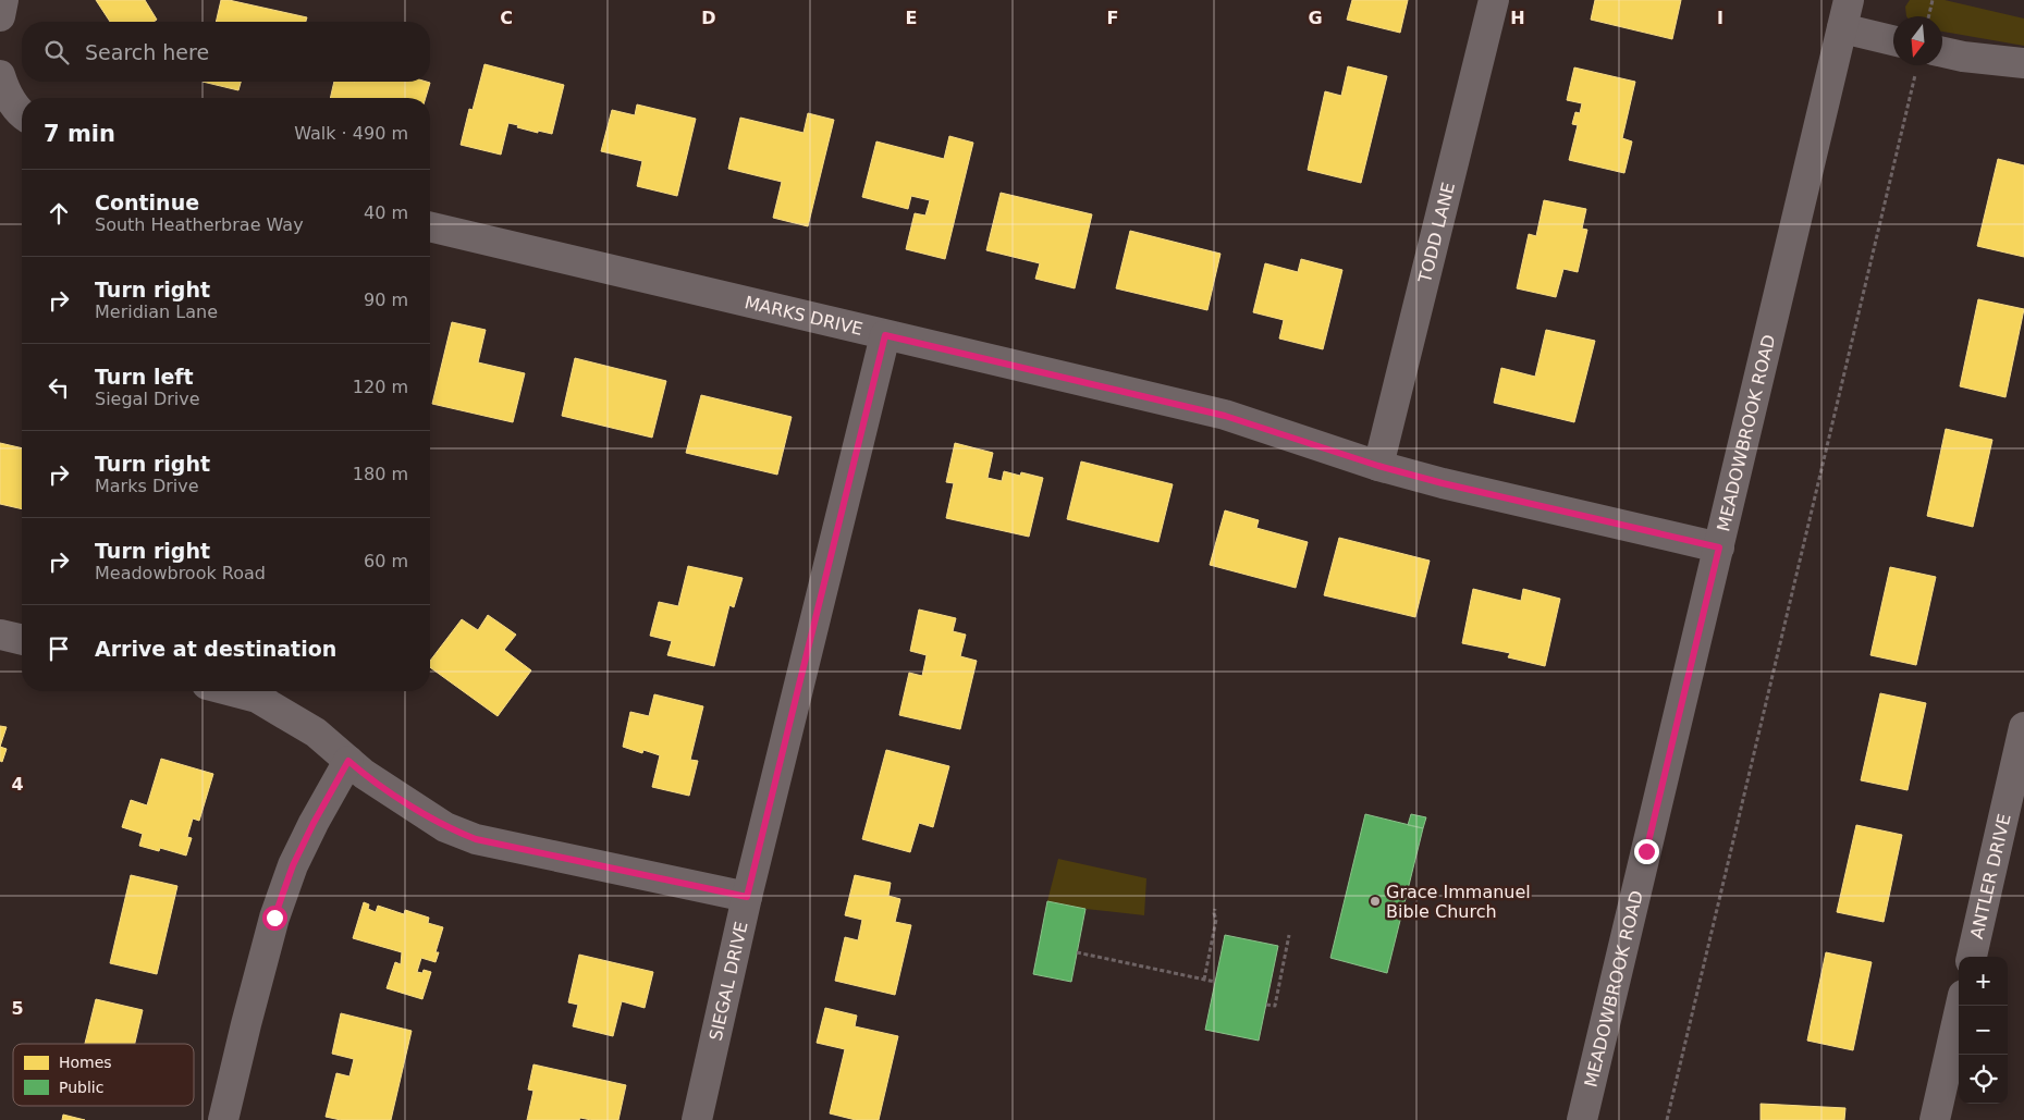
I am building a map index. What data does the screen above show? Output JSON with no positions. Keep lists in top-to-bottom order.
{
  "streets": {
    "street": [
      "TODD LANE",
      "MARKS DRIVE",
      "MEADOWBROOK ROAD",
      "ANTLER DRIVE",
      "SIEGAL DRIVE"
    ]
  },
  "crossings": [
    ["TODD LANE", "MARKS DRIVE"],
    ["MARKS DRIVE", "MEADOWBROOK ROAD"],
    ["MARKS DRIVE", "SIEGAL DRIVE"]
  ],
  "places": ["Grace Immanuel Bible Church"],
  "legend": ["Homes", "Public"],
  "north": "bottom",
  "page": {
    "search": "Search here",
    "heading": ["7 min", "Walk · 490 m"],
    "list": [
      ["Continue", "South Heatherbrae Way", "40 m"],
      ["Turn right", "Meridian Lane", "90 m"],
      ["Turn left", "Siegal Drive", "120 m"],
      ["Turn right", "Marks Drive", "180 m"],
      ["Turn right", "Meadowbrook Road", "60 m"],
      "Arrive at destination"
    ],
    "map_buttons": ["+", "−"]
  },
  "grid": {
    "columns": [
      "C",
      "D",
      "E",
      "F",
      "G",
      "H",
      "I"
    ],
    "rows": ["4", "5"]
  }
}
